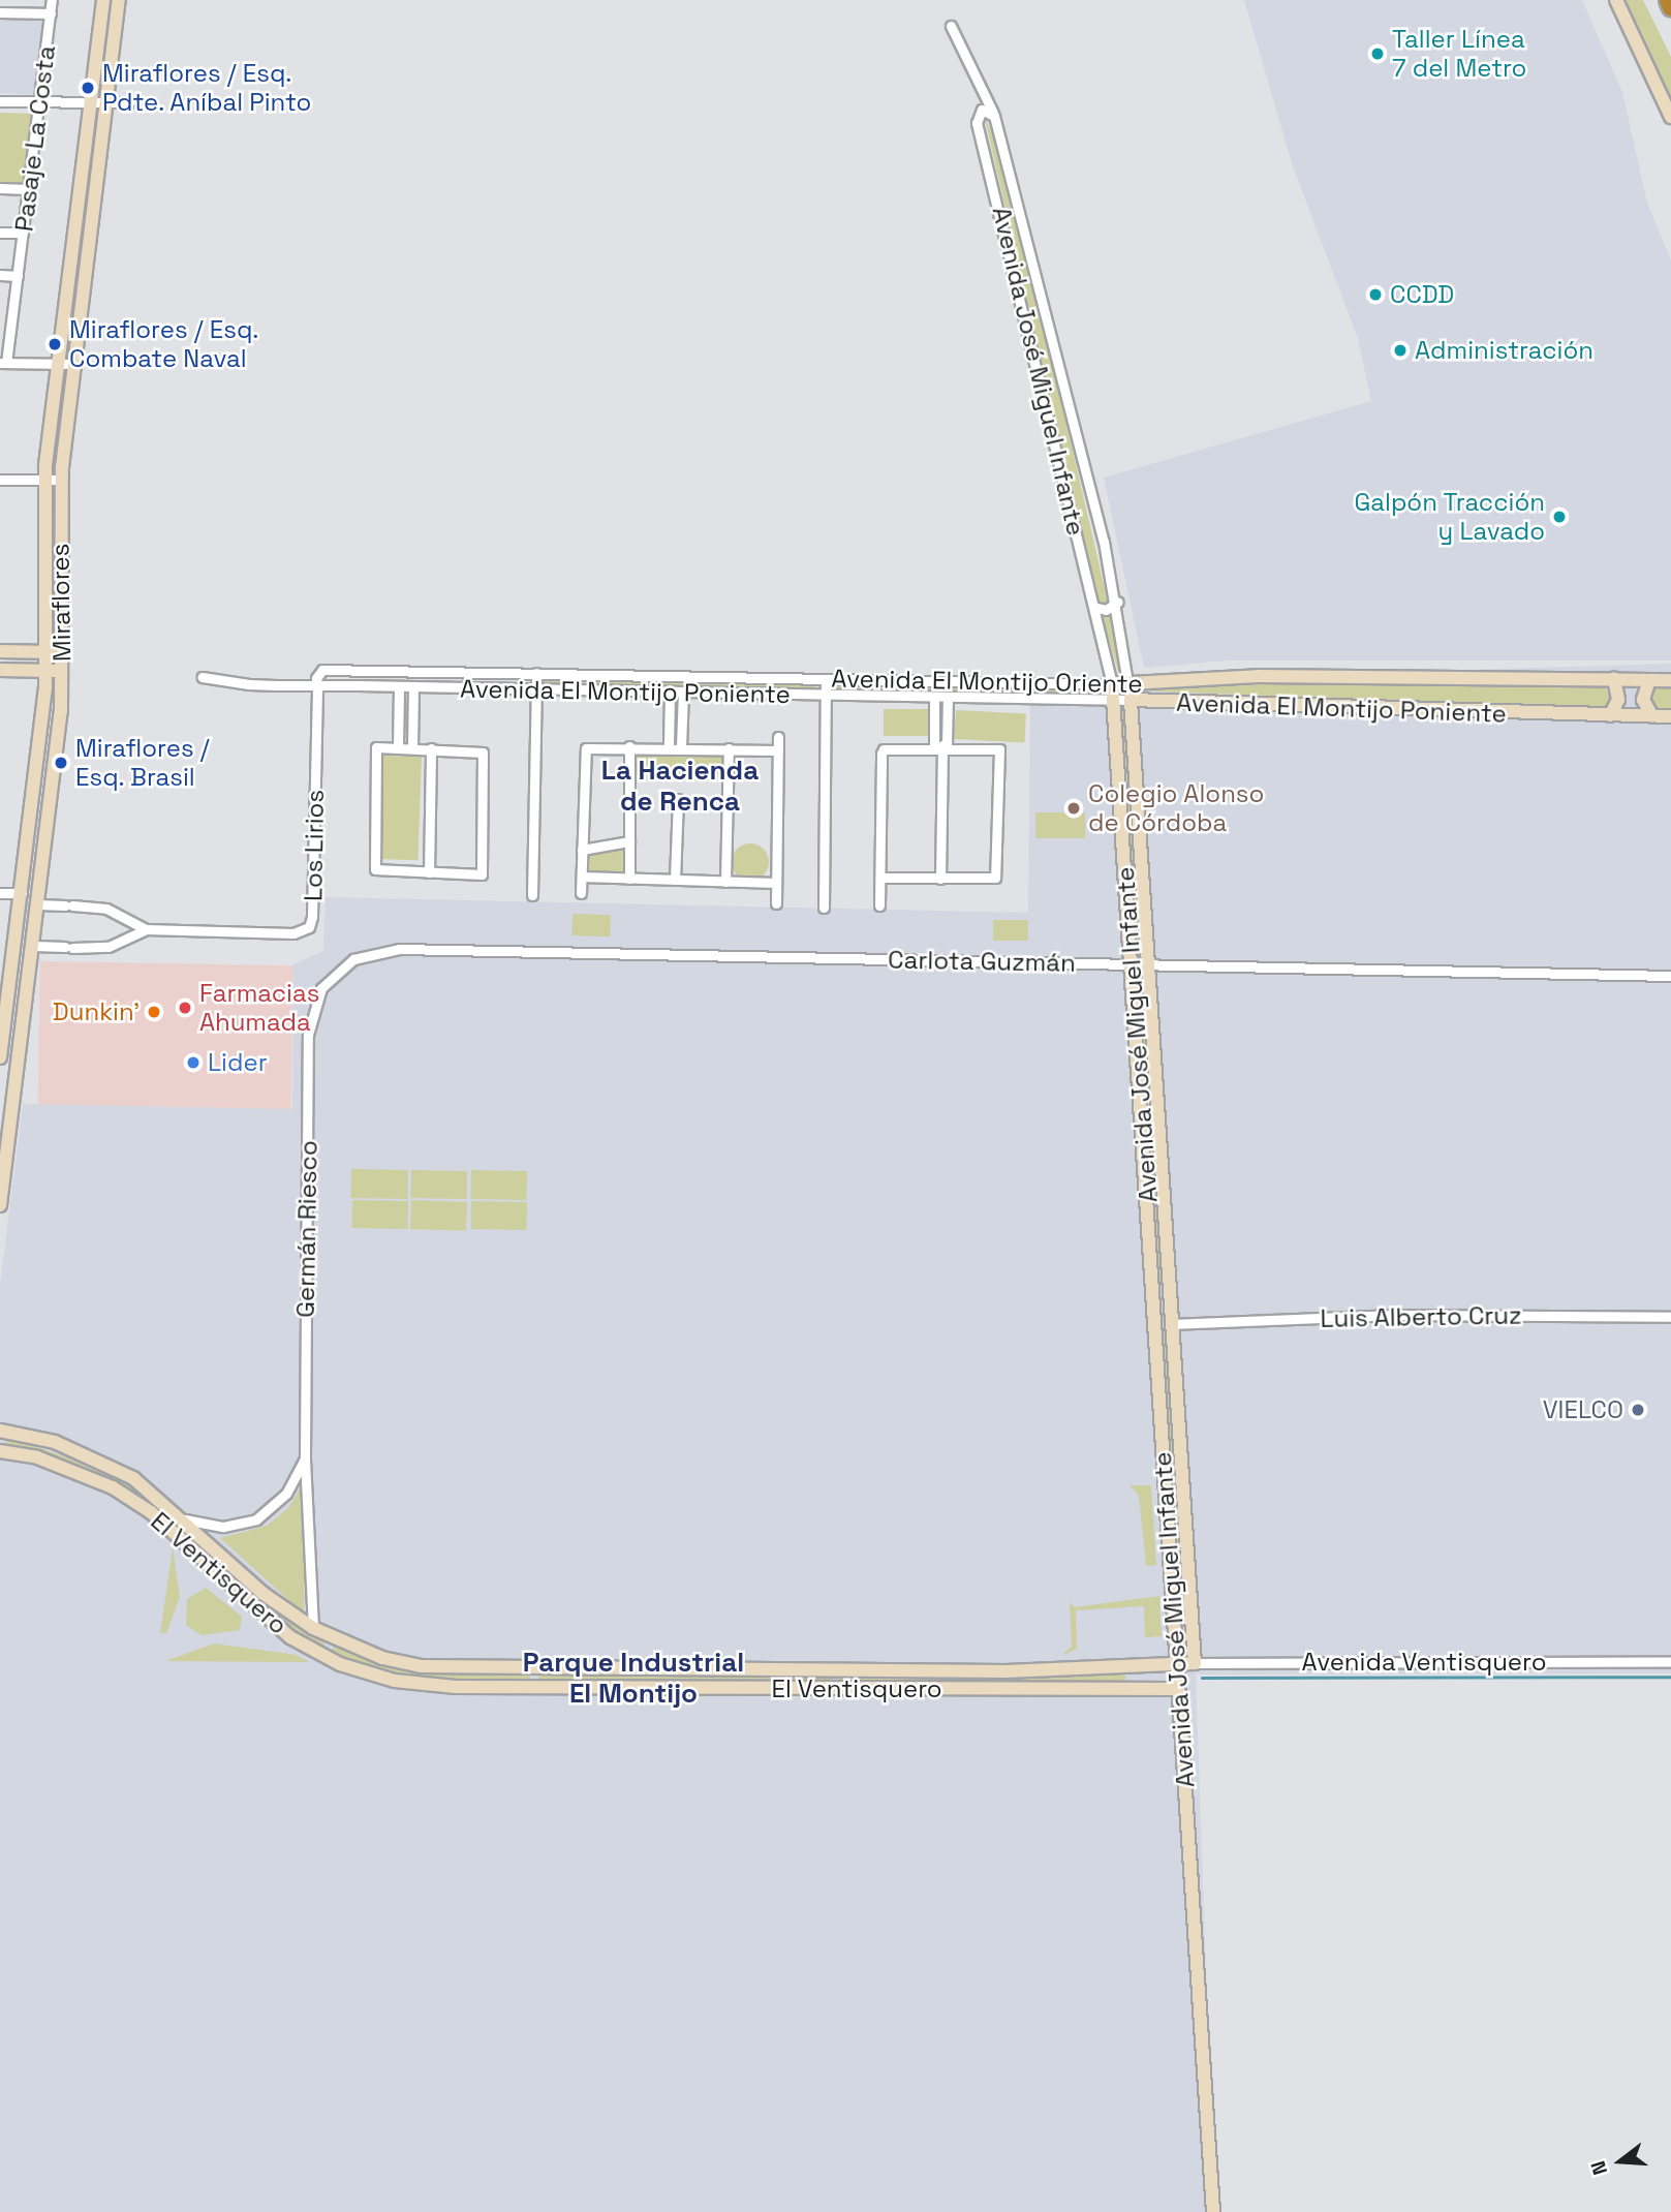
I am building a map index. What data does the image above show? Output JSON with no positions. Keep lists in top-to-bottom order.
{
  "streets": {
    "street": [
      "Pasaje La Costa",
      "Avenida José Miguel Infante",
      "Miraflores",
      "Avenida El Montijo Oriente",
      "Avenida El Montijo Poniente",
      "Los Lirios",
      "Carlota Guzmán",
      "Germán Riesco",
      "Luis Alberto Cruz",
      "El Ventisquero",
      "Avenida Ventisquero"
    ]
  },
  "crossings": [
    ["Avenida José Miguel Infante", "Avenida El Montijo Oriente"],
    ["Avenida José Miguel Infante", "Avenida El Montijo Poniente"],
    ["Avenida José Miguel Infante", "Carlota Guzmán"],
    ["Avenida José Miguel Infante", "Luis Alberto Cruz"],
    ["Avenida José Miguel Infante", "El Ventisquero"],
    ["Avenida José Miguel Infante", "Avenida Ventisquero"],
    ["Avenida El Montijo Oriente", "Avenida El Montijo Poniente"],
    ["Avenida El Montijo Oriente", "Los Lirios"],
    ["Avenida El Montijo Poniente", "Los Lirios"],
    ["Carlota Guzmán", "Germán Riesco"],
    ["Germán Riesco", "El Ventisquero"],
    ["El Ventisquero", "Avenida Ventisquero"]
  ],
  "districts": ["La Hacienda de Renca", "Parque Industrial El Montijo"],
  "places": [
    "Taller Línea 7 del Metro",
    "Miraflores / Esq. Pdte. Aníbal Pinto",
    "CCDD",
    "Miraflores / Esq. Combate Naval",
    "Administración",
    "Galpón Tracción y Lavado",
    "Miraflores / Esq. Brasil",
    "Colegio Alonso de Córdoba",
    "Farmacias Ahumada",
    "Dunkin'",
    "Lider",
    "VIELCO"
  ],
  "north": "left"
}
